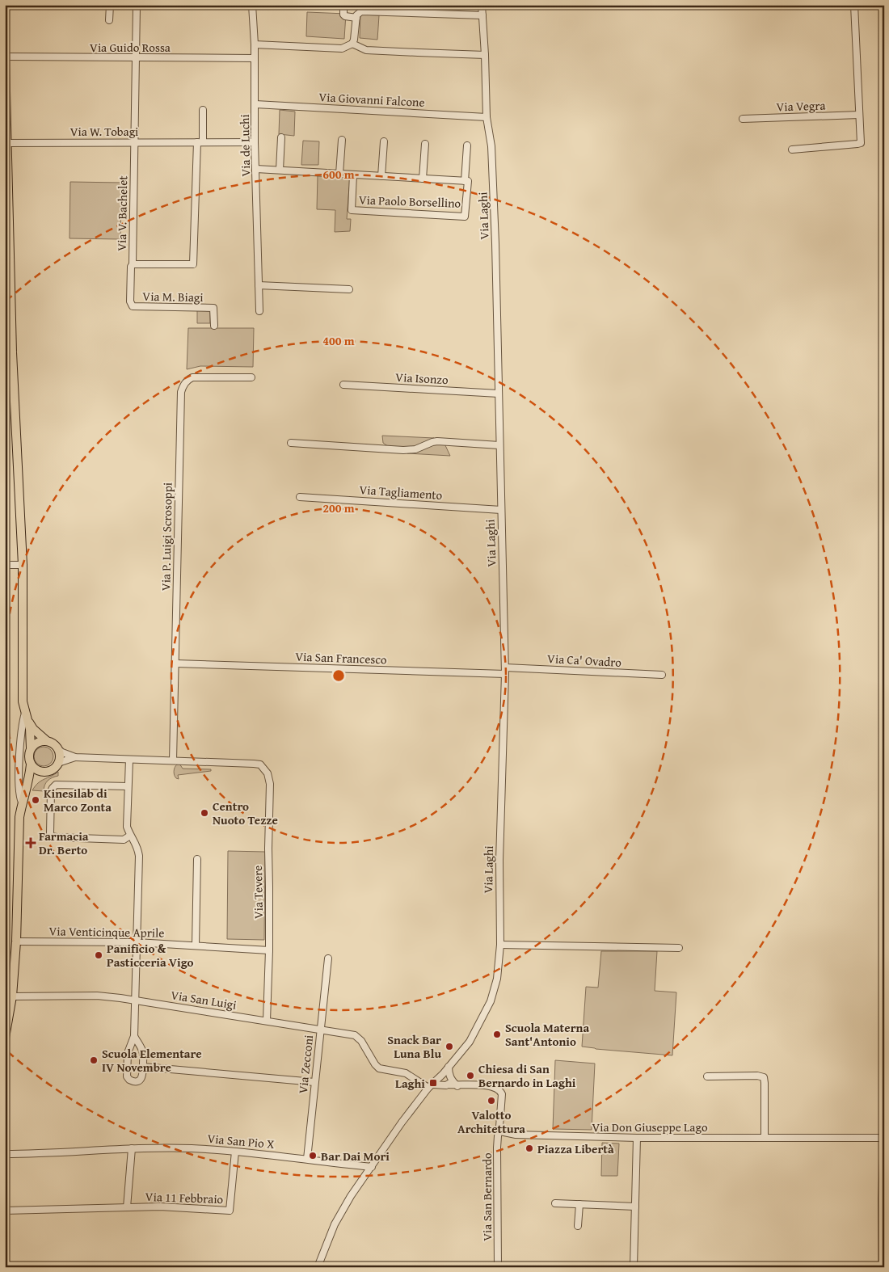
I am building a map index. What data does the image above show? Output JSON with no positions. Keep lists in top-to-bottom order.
{
  "streets": {
    "street": [
      "Via Guido Rossa",
      "Via Giovanni Falcone",
      "Via Vegra",
      "Via W. Tobagi",
      "Via de Luchi",
      "Via Paolo Borsellino",
      "Via V. Bachelet",
      "Via Laghi",
      "Via M. Biagi",
      "Via Isonzo",
      "Via Tagliamento",
      "Via P. Luigi Scrosoppi",
      "Via San Francesco",
      "Via Ca' Ovadro",
      "Via Tevere",
      "Via Venticinque Aprile",
      "Via San Luigi",
      "Via Zecconi",
      "Via Don Giuseppe Lago",
      "Via San Pio X",
      "Via San Bernardo",
      "Via 11 Febbraio"
    ]
  },
  "crossings": [
    ["Via Guido Rossa", "Via de Luchi"],
    ["Via Guido Rossa", "Via V. Bachelet"],
    ["Via Giovanni Falcone", "Via de Luchi"],
    ["Via Giovanni Falcone", "Via Laghi"],
    ["Via W. Tobagi", "Via de Luchi"],
    ["Via W. Tobagi", "Via V. Bachelet"],
    ["Via de Luchi", "Via Paolo Borsellino"],
    ["Via V. Bachelet", "Via M. Biagi"],
    ["Via Laghi", "Via Isonzo"],
    ["Via Laghi", "Via Tagliamento"],
    ["Via Laghi", "Via San Francesco"],
    ["Via Laghi", "Via Ca' Ovadro"],
    ["Via P. Luigi Scrosoppi", "Via San Francesco"],
    ["Via P. Luigi Scrosoppi", "Via Tevere"],
    ["Via San Francesco", "Via Ca' Ovadro"],
    ["Via Tevere", "Via Venticinque Aprile"],
    ["Via Tevere", "Via San Luigi"],
    ["Via San Luigi", "Via Zecconi"],
    ["Via Zecconi", "Via San Pio X"],
    ["Via Don Giuseppe Lago", "Via San Bernardo"],
    ["Via San Pio X", "Via 11 Febbraio"]
  ],
  "places": {
    "other": [
      "Kinesilab di Marco Zonta",
      "Centro Nuoto Tezze",
      "Panificio & Pasticceria Vigo",
      "Scuola Materna Sant'Antonio",
      "Snack Bar Luna Blu",
      "Scuola Elementare IV Novembre",
      "Chiesa di San Bernardo in Laghi",
      "Valotto Architettura",
      "Piazza Libertà",
      "Bar Dai Mori"
    ],
    "health": ["Farmacia Dr. Berto"],
    "transit": ["Laghi"]
  },
  "rings": ["600 m", "400 m", "200 m"]
}
